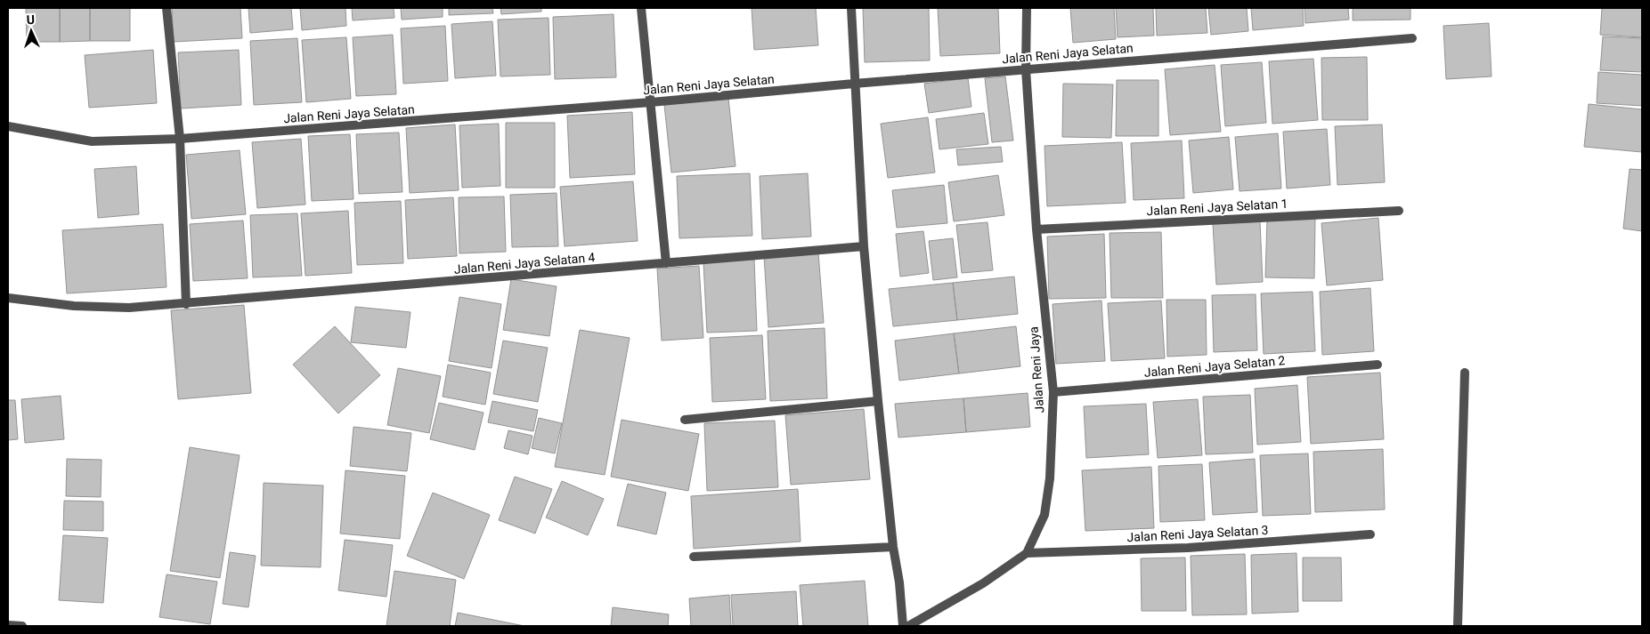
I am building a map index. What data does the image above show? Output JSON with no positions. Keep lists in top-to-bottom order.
{
  "streets": {
    "street": [
      "Jalan Reni Jaya Selatan",
      "Jalan Reni Jaya Selatan 1",
      "Jalan Reni Jaya Selatan 4",
      "Jalan Reni Jaya Selatan 2",
      "Jalan Reni Jaya",
      "Jalan Reni Jaya Selatan 3"
    ]
  },
  "crossings": [
    ["Jalan Reni Jaya Selatan", "Jalan Reni Jaya"],
    ["Jalan Reni Jaya Selatan 1", "Jalan Reni Jaya"],
    ["Jalan Reni Jaya Selatan 2", "Jalan Reni Jaya"],
    ["Jalan Reni Jaya", "Jalan Reni Jaya Selatan 3"]
  ],
  "north": "top"
}
